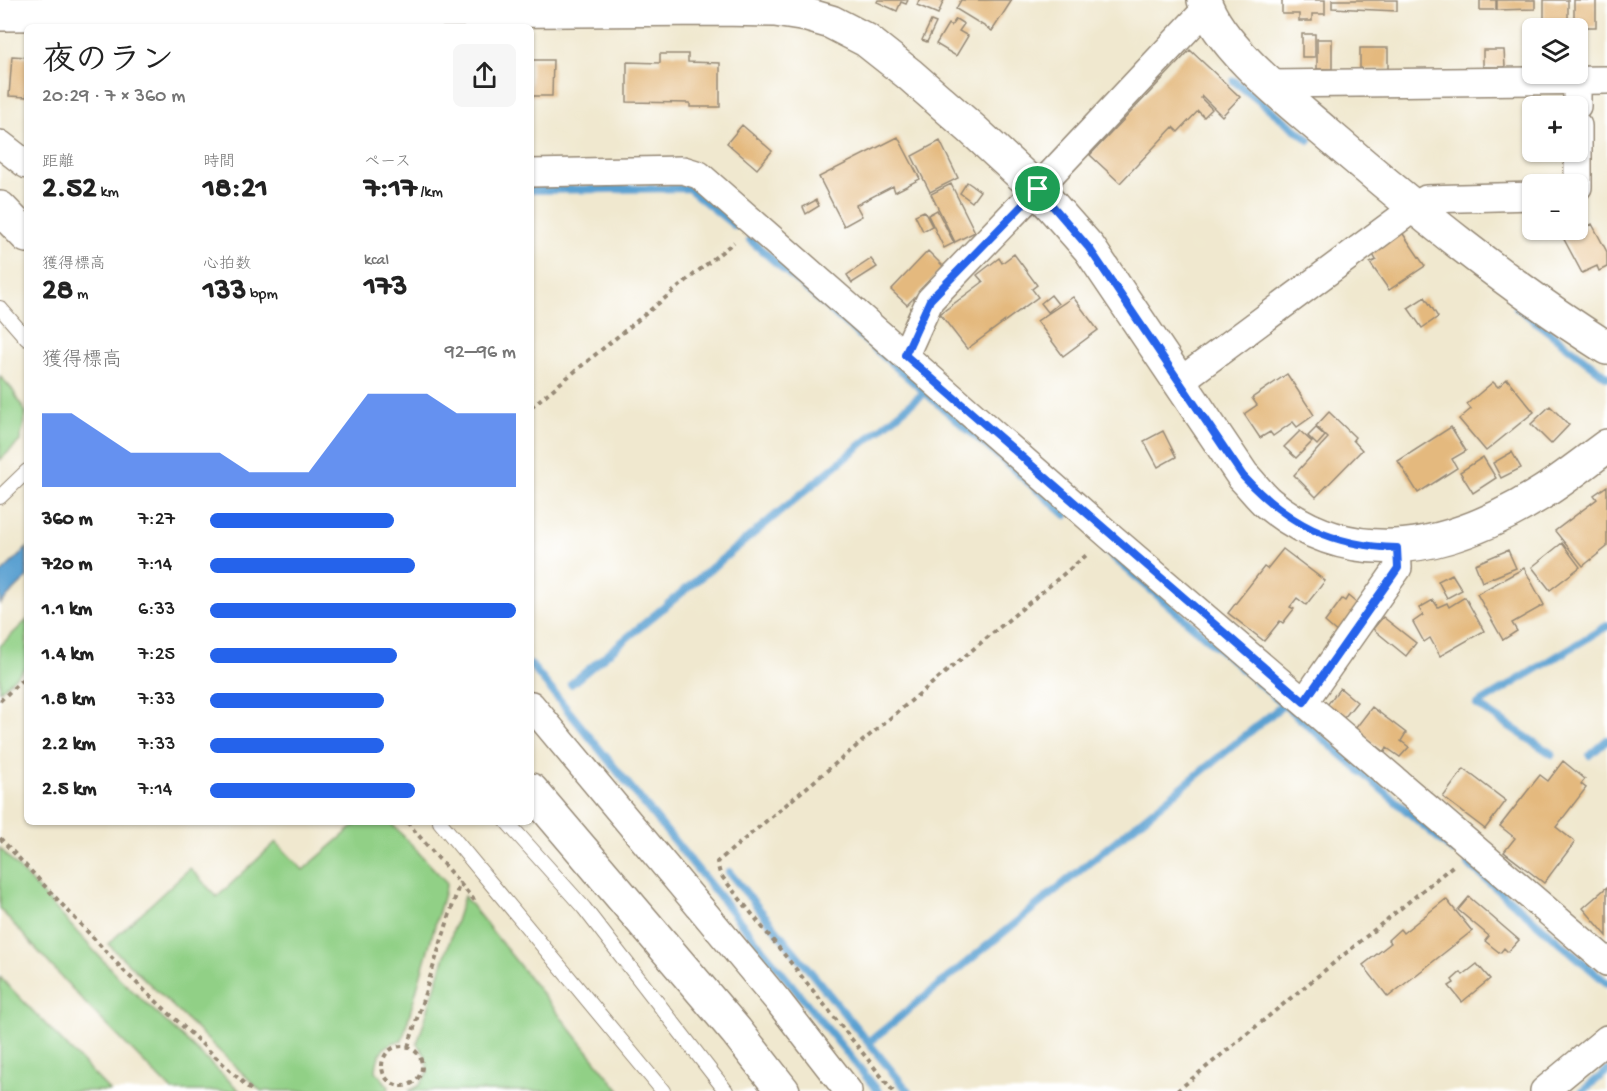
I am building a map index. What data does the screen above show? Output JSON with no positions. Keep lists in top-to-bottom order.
{
  "page": {
    "map_buttons": ["+", "−"],
    "heading": ["夜のラン", "20:29 · 7 × 360 m"],
    "stats": [
      ["距離", "2.52 km"],
      ["時間", "18:21"],
      ["ペース", "7:17 /km"],
      ["獲得標高", "28 m"],
      ["心拍数", "133 bpm"],
      ["kcal", "173"]
    ],
    "chart": ["獲得標高", "92–96 m"],
    "list": [
      {
        "name": "360 m",
        "note": "7:27"
      },
      {
        "name": "720 m",
        "note": "7:14"
      },
      {
        "name": "1.1 km",
        "note": "6:33"
      },
      {
        "name": "1.4 km",
        "note": "7:25"
      },
      {
        "name": "1.8 km",
        "note": "7:33"
      },
      {
        "name": "2.2 km",
        "note": "7:33"
      },
      {
        "name": "2.5 km",
        "note": "7:14"
      }
    ]
  }
}
